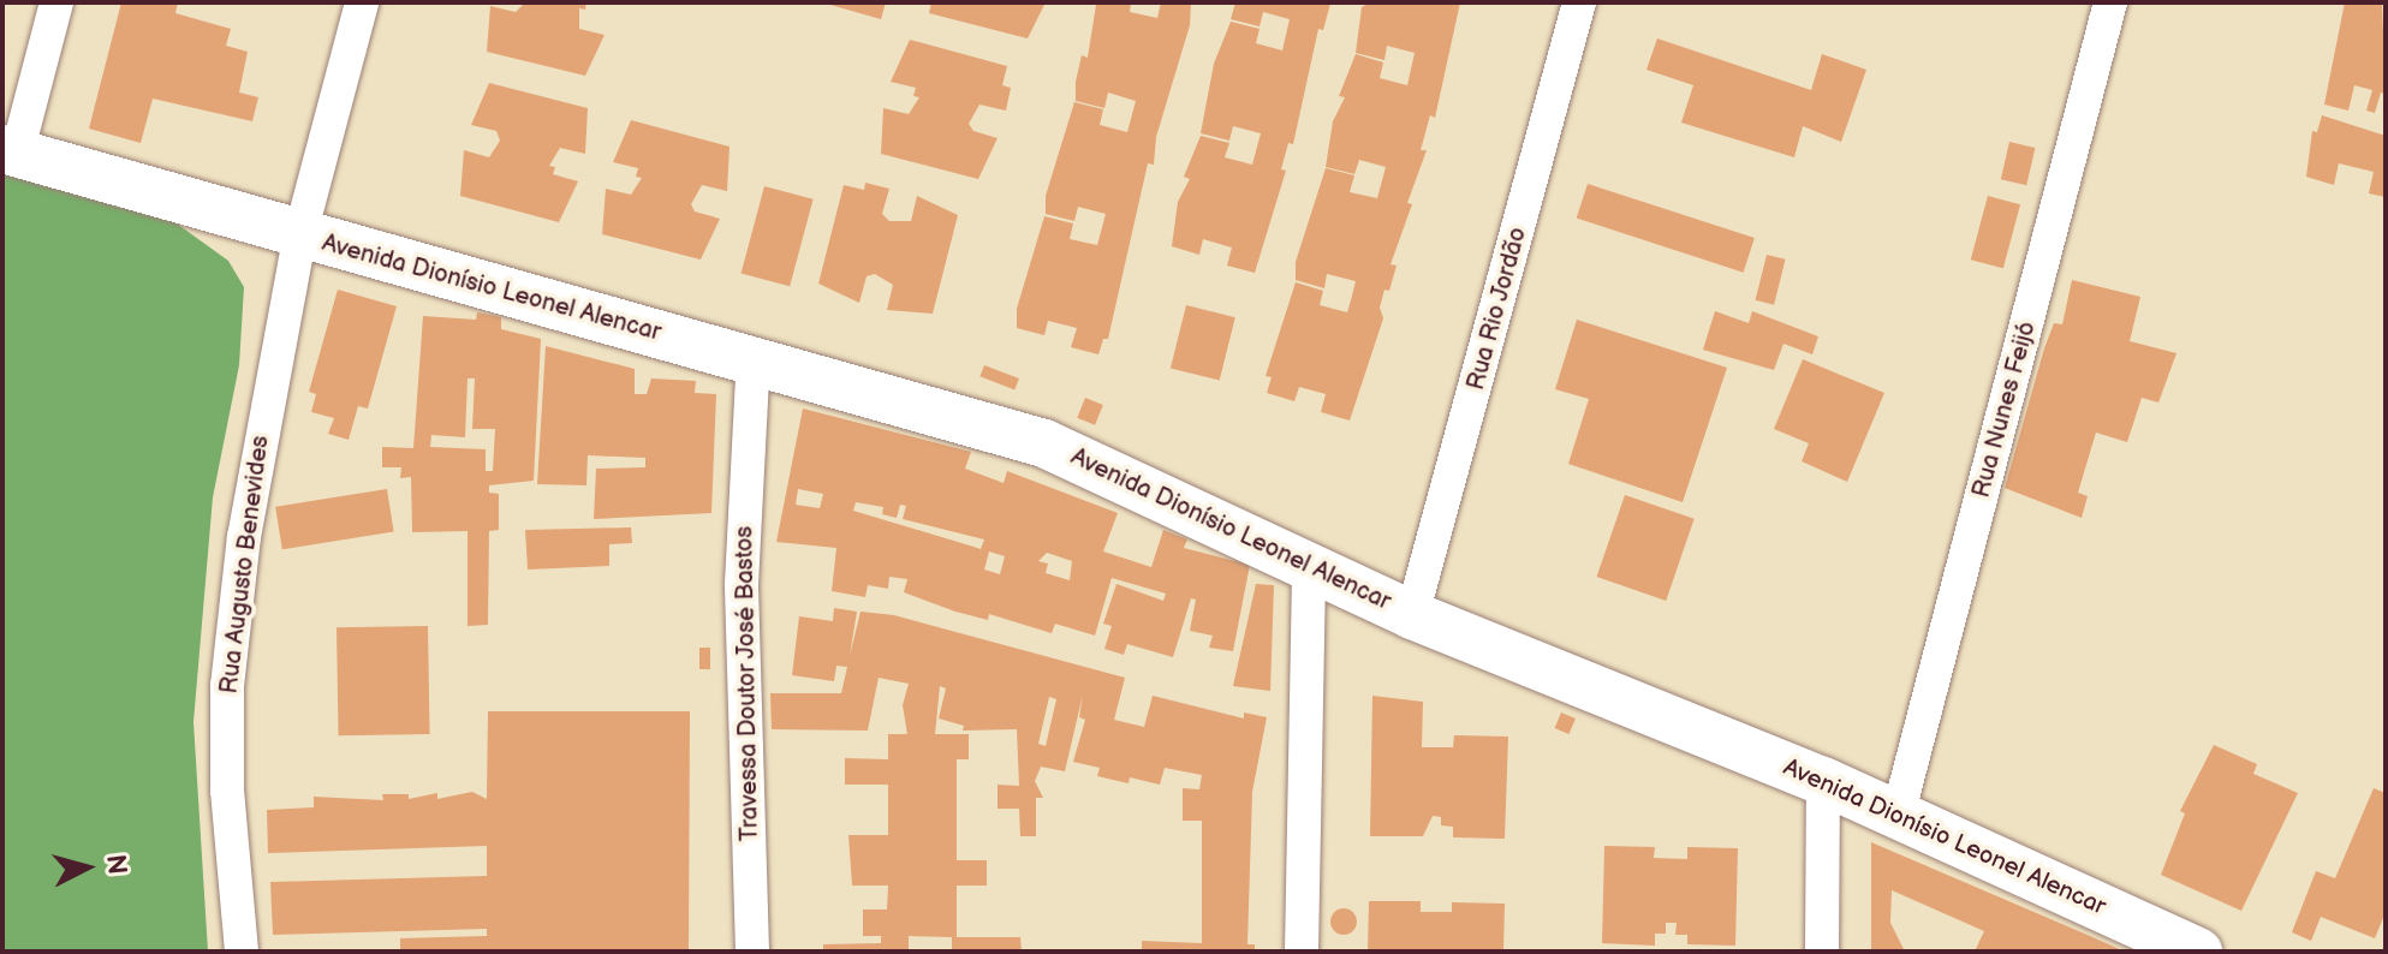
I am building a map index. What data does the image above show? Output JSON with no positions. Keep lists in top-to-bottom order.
{
  "streets": {
    "main road": ["Avenida Dionísio Leonel Alencar"],
    "street": [
      "Rua Rio Jordão",
      "Rua Nunes Feijó",
      "Rua Augusto Benevides",
      "Travessa Doutor José Bastos"
    ]
  },
  "crossings": [
    ["Avenida Dionísio Leonel Alencar", "Rua Rio Jordão"],
    ["Avenida Dionísio Leonel Alencar", "Rua Nunes Feijó"],
    ["Avenida Dionísio Leonel Alencar", "Rua Augusto Benevides"],
    ["Avenida Dionísio Leonel Alencar", "Travessa Doutor José Bastos"]
  ],
  "north": "right"
}
